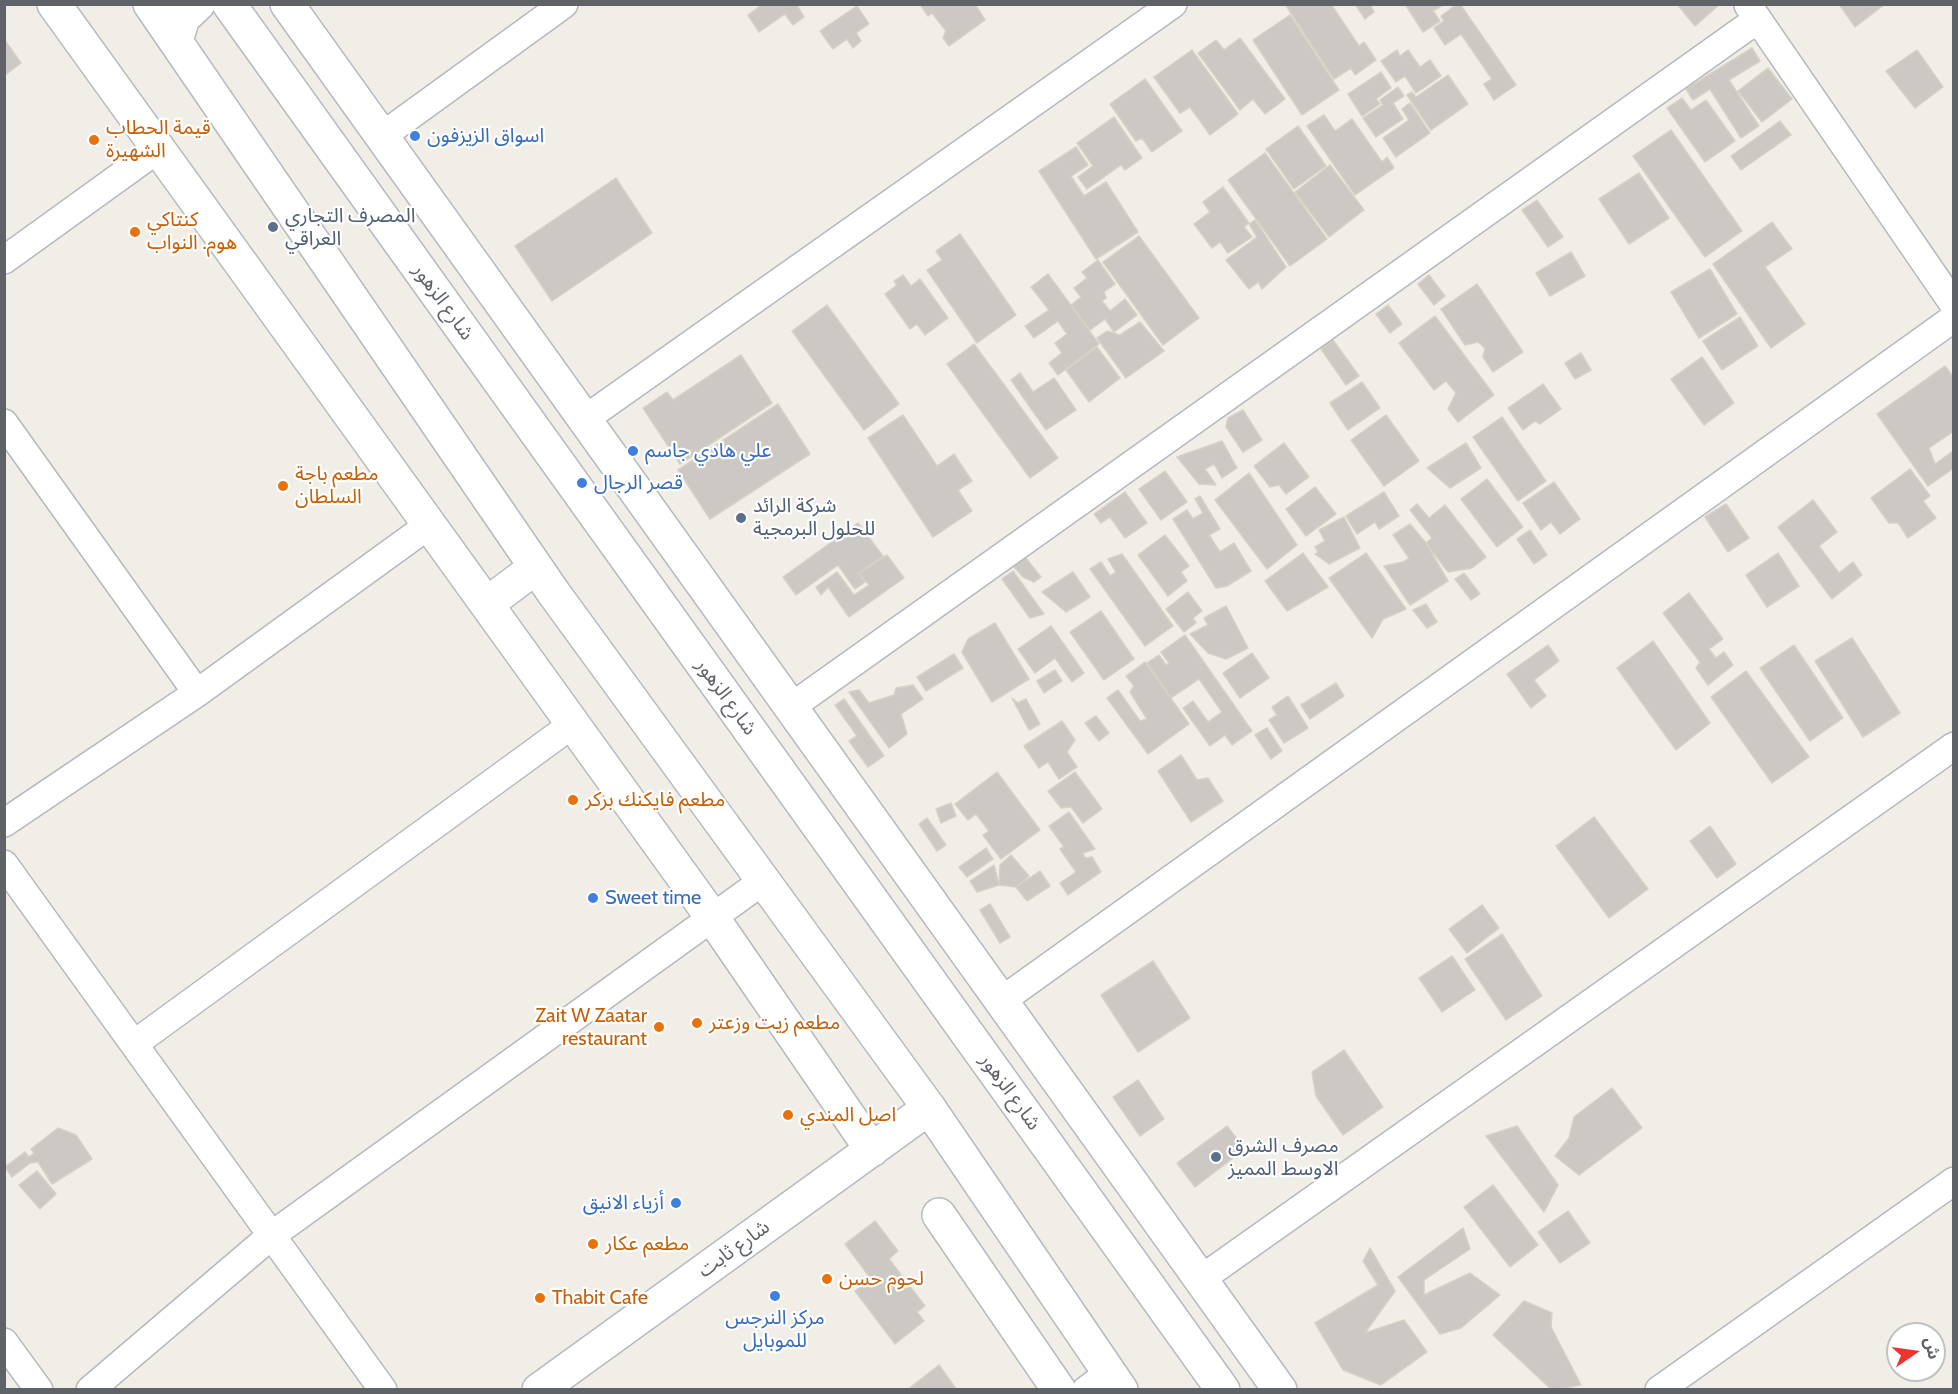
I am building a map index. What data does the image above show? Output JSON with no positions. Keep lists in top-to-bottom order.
{
  "streets": {
    "street": ["شارع الزهور", "شارع ثابت"]
  },
  "places": [
    "اسواق الزيزفون",
    "قيمة الحطاب الشهيرة",
    "المصرف التجاري العراقي",
    "كنتاكي هوم. النواب",
    "علي هادي جاسم",
    "قصر الرجال",
    "مطعم باجة السلطان",
    "شركة الرائد للحلول البرمجية",
    "مطعم فايكنك بركر",
    "Sweet time",
    "مطعم زيت وزعتر",
    "Zait W Zaatar restaurant",
    "اصل المندي",
    "مصرف الشرق الاوسط المميز",
    "أزياء الانيق",
    "مطعم عكار",
    "لحوم حسن",
    "مركز النرجس للموبايل",
    "Thabit Cafe"
  ],
  "north": "right"
}
